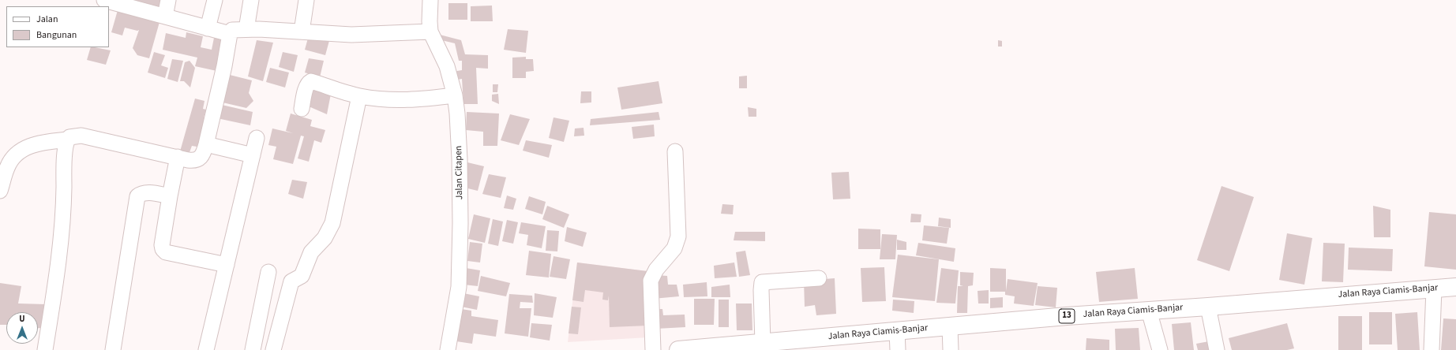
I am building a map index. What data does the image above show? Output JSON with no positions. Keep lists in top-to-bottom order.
{
  "streets": {
    "highway": ["Jalan Raya Ciamis-Banjar", "13"],
    "street": ["Jalan Citapen"]
  },
  "legend": ["Jalan", "Bangunan"],
  "north": "top"
}
